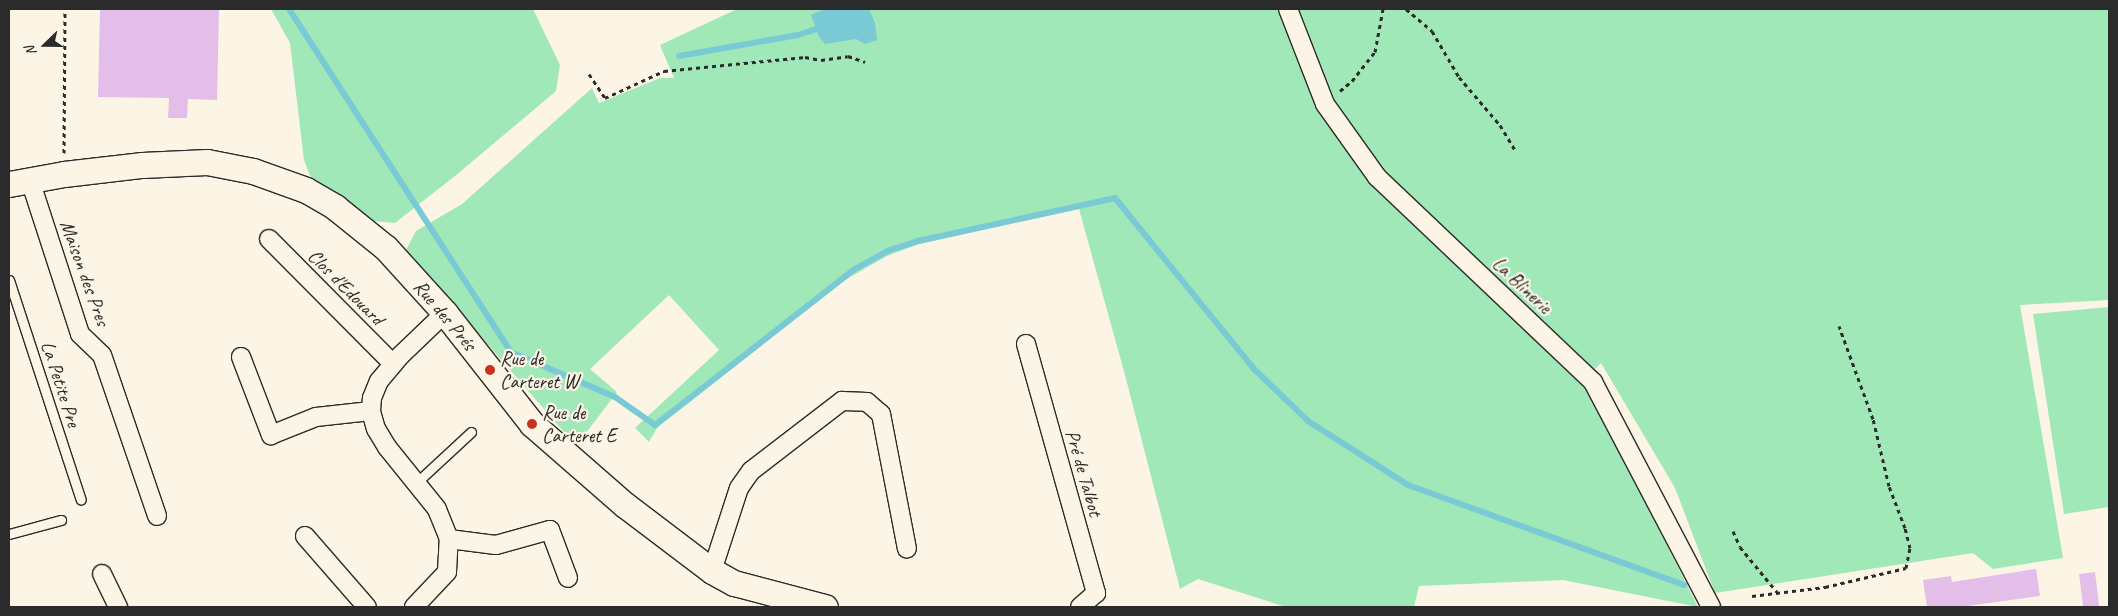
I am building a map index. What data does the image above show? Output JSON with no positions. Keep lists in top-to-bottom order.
{
  "streets": {
    "main road": ["Rue des Prés"],
    "street": [
      "Maison des Pres",
      "La Blinerie",
      "Clos d'Edouard",
      "Pré de Talbot"
    ],
    "lane": ["La Petite Pre"]
  },
  "crossings": [
    ["Maison des Pres", "Rue des Prés"]
  ],
  "places": ["Rue de Carteret W", "Rue de Carteret E"],
  "north": "left"
}
